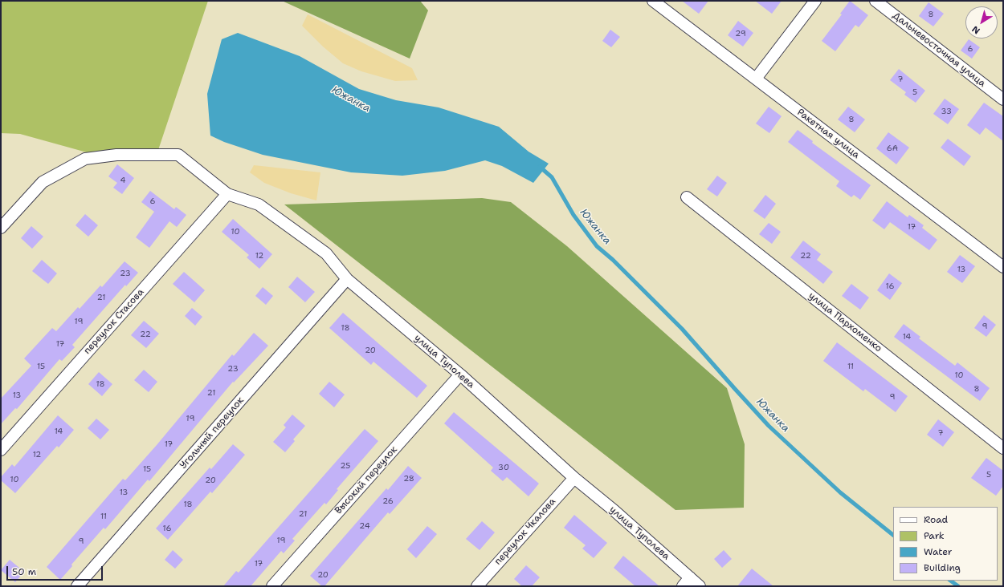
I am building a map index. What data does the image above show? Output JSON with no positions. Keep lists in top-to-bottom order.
{
  "streets": {
    "street": [
      "Дальневосточная улица",
      "Ракетная улица",
      "переулок Стасова",
      "улица Пархоменко",
      "улица Туполева",
      "Угольный переулок",
      "Высокий переулок",
      "переулок Чкалова"
    ]
  },
  "crossings": [
    ["переулок Стасова", "улица Туполева"],
    ["улица Туполева", "Угольный переулок"],
    ["улица Туполева", "Высокий переулок"],
    ["улица Туполева", "переулок Чкалова"]
  ],
  "water": ["Южанка"],
  "house_numbers": [
    "8",
    "29",
    "6",
    "7",
    "5",
    "3З",
    "8",
    "6А",
    "4",
    "6",
    "17",
    "10",
    "12",
    "22",
    "13",
    "23",
    "16",
    "21",
    "19",
    "9",
    "18",
    "22",
    "14",
    "17",
    "20",
    "15",
    "11",
    "23",
    "10",
    "18",
    "8",
    "21",
    "13",
    "9",
    "19",
    "14",
    "7",
    "17",
    "12",
    "25",
    "30",
    "15",
    "5",
    "28",
    "10",
    "20",
    "13",
    "26",
    "18",
    "21",
    "11",
    "24",
    "16",
    "19",
    "9",
    "17",
    "20"
  ],
  "legend": [
    "Road",
    "Park",
    "Water",
    "Building"
  ],
  "scale_bar": "50 m",
  "north": "bottom left"
}
